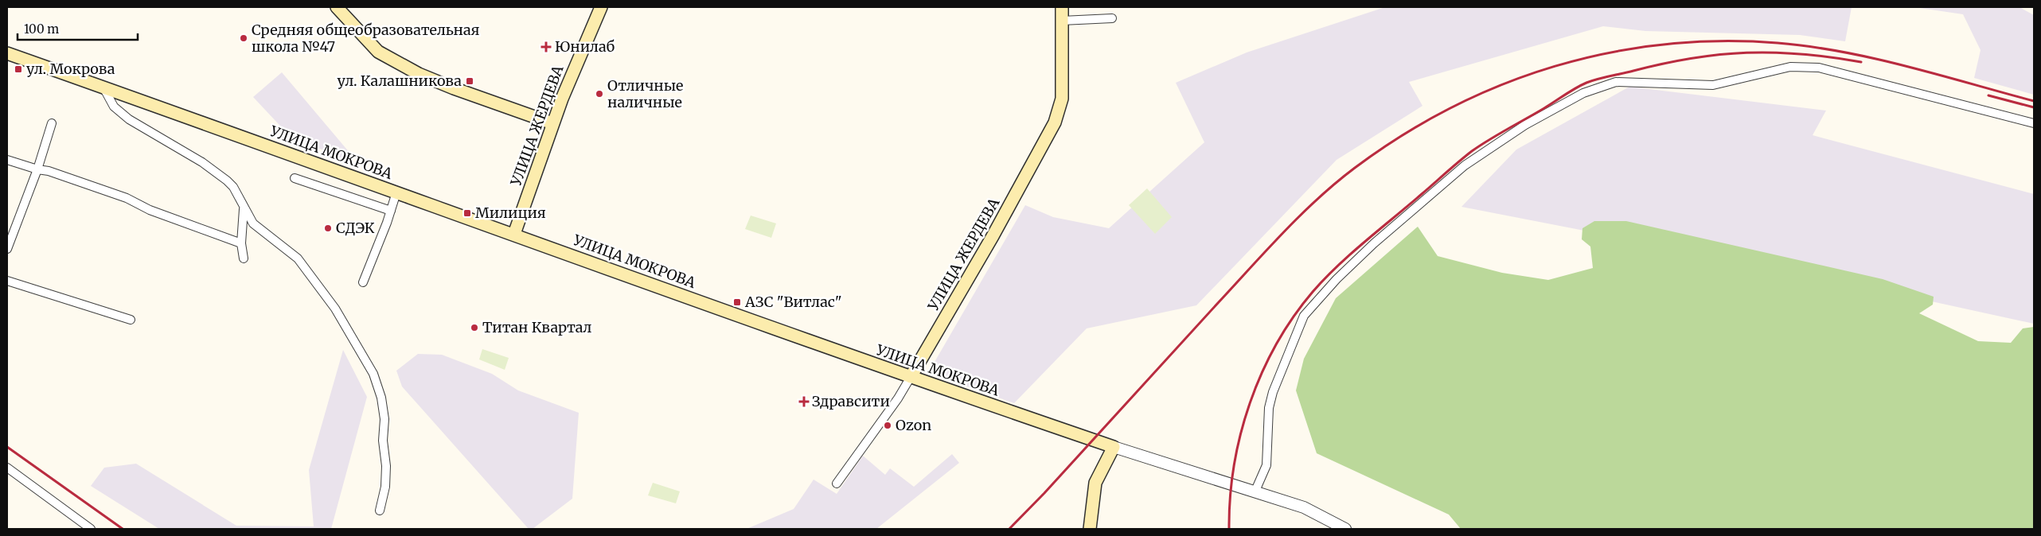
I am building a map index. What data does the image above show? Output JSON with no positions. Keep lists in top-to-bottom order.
{
  "streets": {
    "main road": ["УЛИЦА ЖЕРДЕВА", "УЛИЦА МОКРОВА"]
  },
  "crossings": [
    ["УЛИЦА ЖЕРДЕВА", "УЛИЦА МОКРОВА"]
  ],
  "places": {
    "other": [
      "Средняя общеобразовательная школа №47",
      "Отличные наличные",
      "СДЭК",
      "Титан Квартал",
      "Ozon"
    ],
    "health": ["Юнилаб", "Здравсити"],
    "transit": [
      "ул. Мокрова",
      "ул. Калашникова",
      "Милиция",
      "АЗС \"Витлас\""
    ]
  },
  "scale_bar": "100 m"
}
